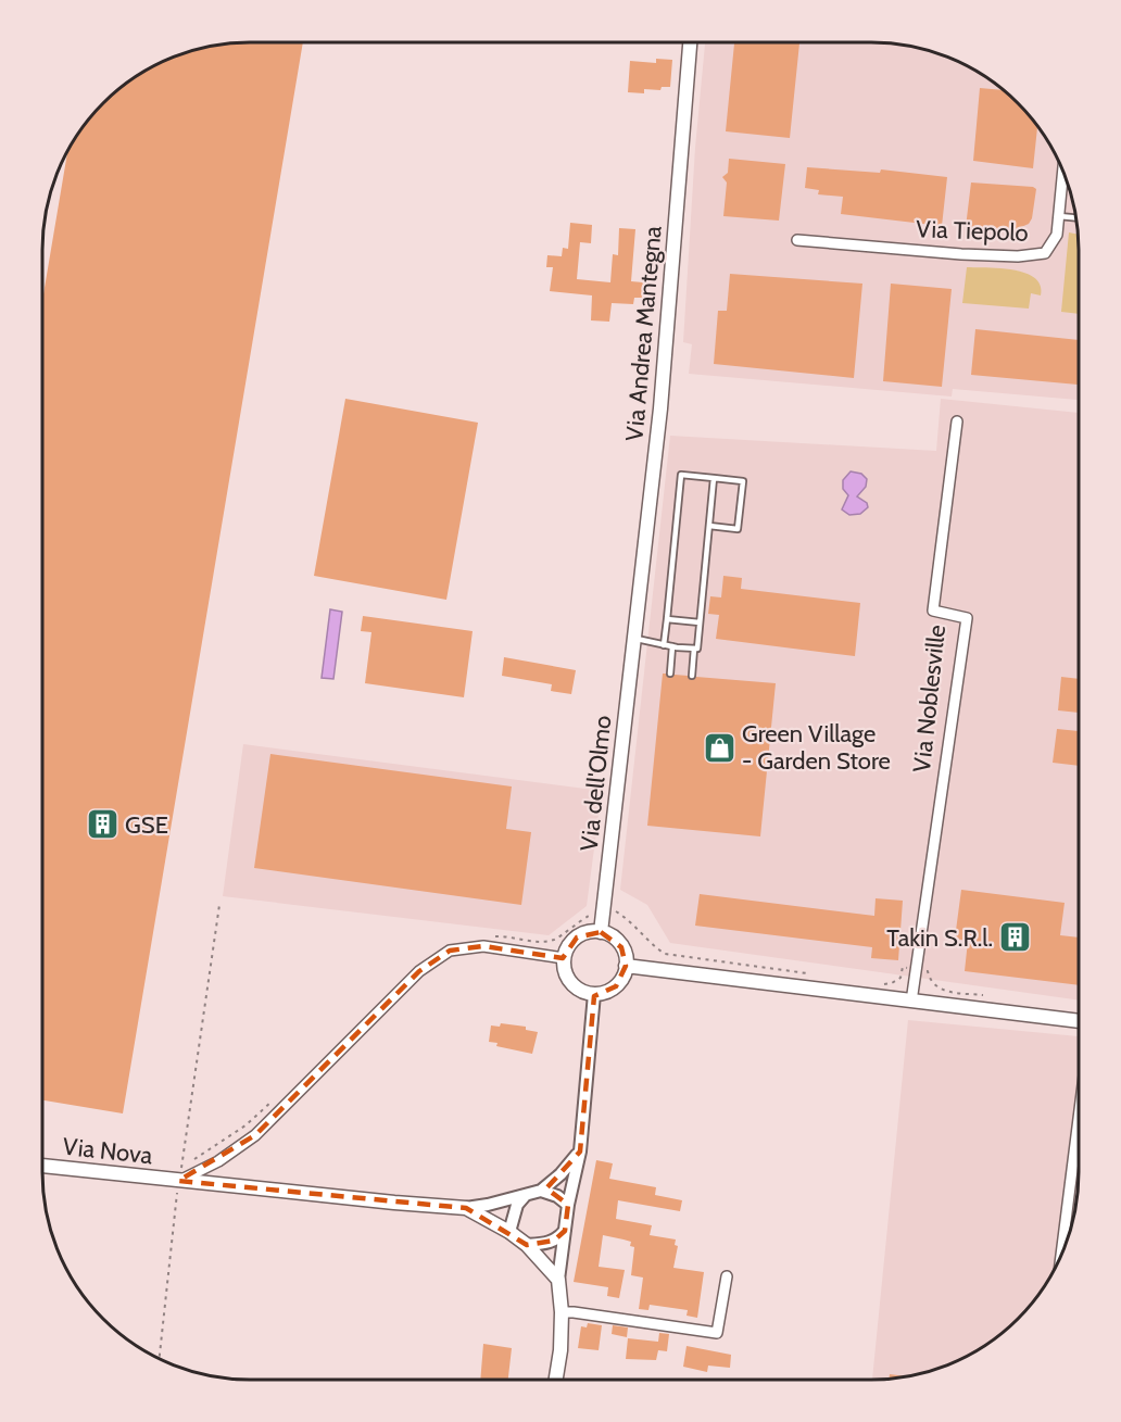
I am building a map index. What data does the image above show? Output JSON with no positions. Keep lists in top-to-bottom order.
{
  "streets": {
    "main road": ["Via Andrea Mantegna", "Via dell'Olmo", "Via Nova"],
    "street": ["Via Tiepolo", "Via Noblesville"]
  },
  "crossings": [
    ["Via Andrea Mantegna", "Via dell'Olmo"]
  ],
  "places": {
    "shop": ["Green Village - Garden Store"],
    "building": ["GSE", "Takin S.R.l."]
  }
}
